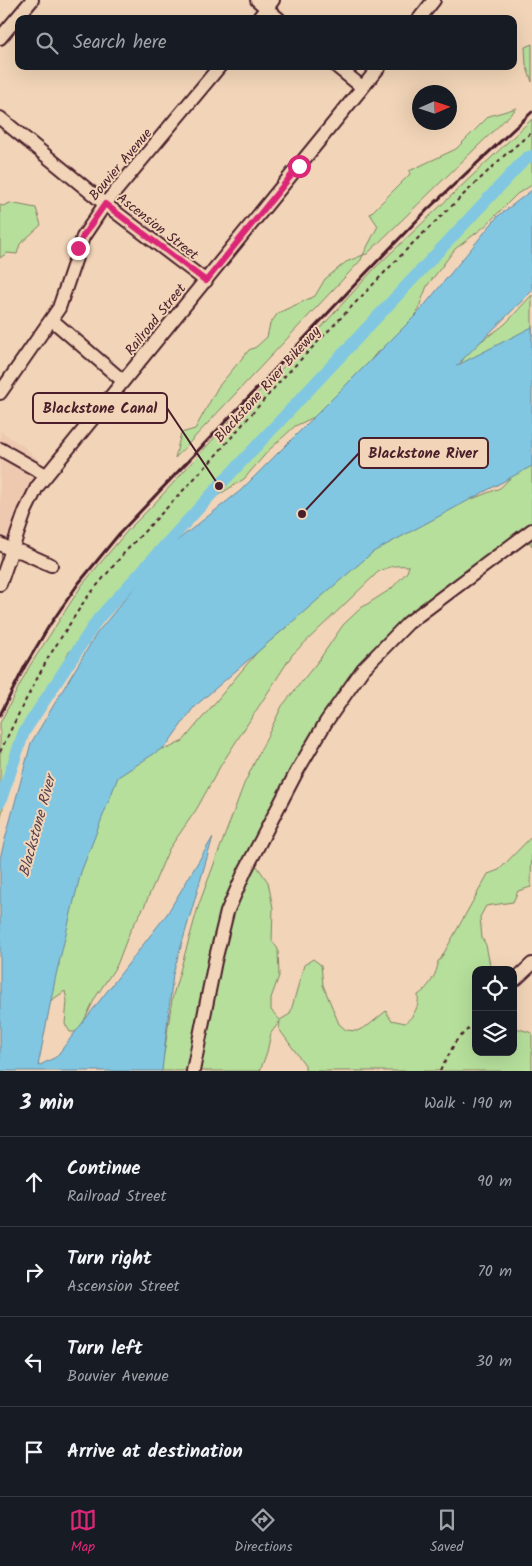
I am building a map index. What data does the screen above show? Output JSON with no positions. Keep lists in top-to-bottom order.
{
  "streets": {
    "street": ["Bouvier Avenue", "Ascension Street", "Railroad Street"],
    "path": ["Blackstone River Bikeway"]
  },
  "crossings": [
    ["Bouvier Avenue", "Ascension Street"],
    ["Ascension Street", "Railroad Street"]
  ],
  "water": ["Blackstone River"],
  "places": ["Blackstone Canal", "Blackstone River"],
  "north": "right",
  "page": {
    "search": "Search here",
    "heading": ["3 min", "Walk · 190 m"],
    "list": [
      ["Continue", "Railroad Street", "90 m"],
      ["Turn right", "Ascension Street", "70 m"],
      ["Turn left", "Bouvier Avenue", "30 m"],
      "Arrive at destination"
    ],
    "nav": ["Map", "Directions", "Saved"]
  }
}
